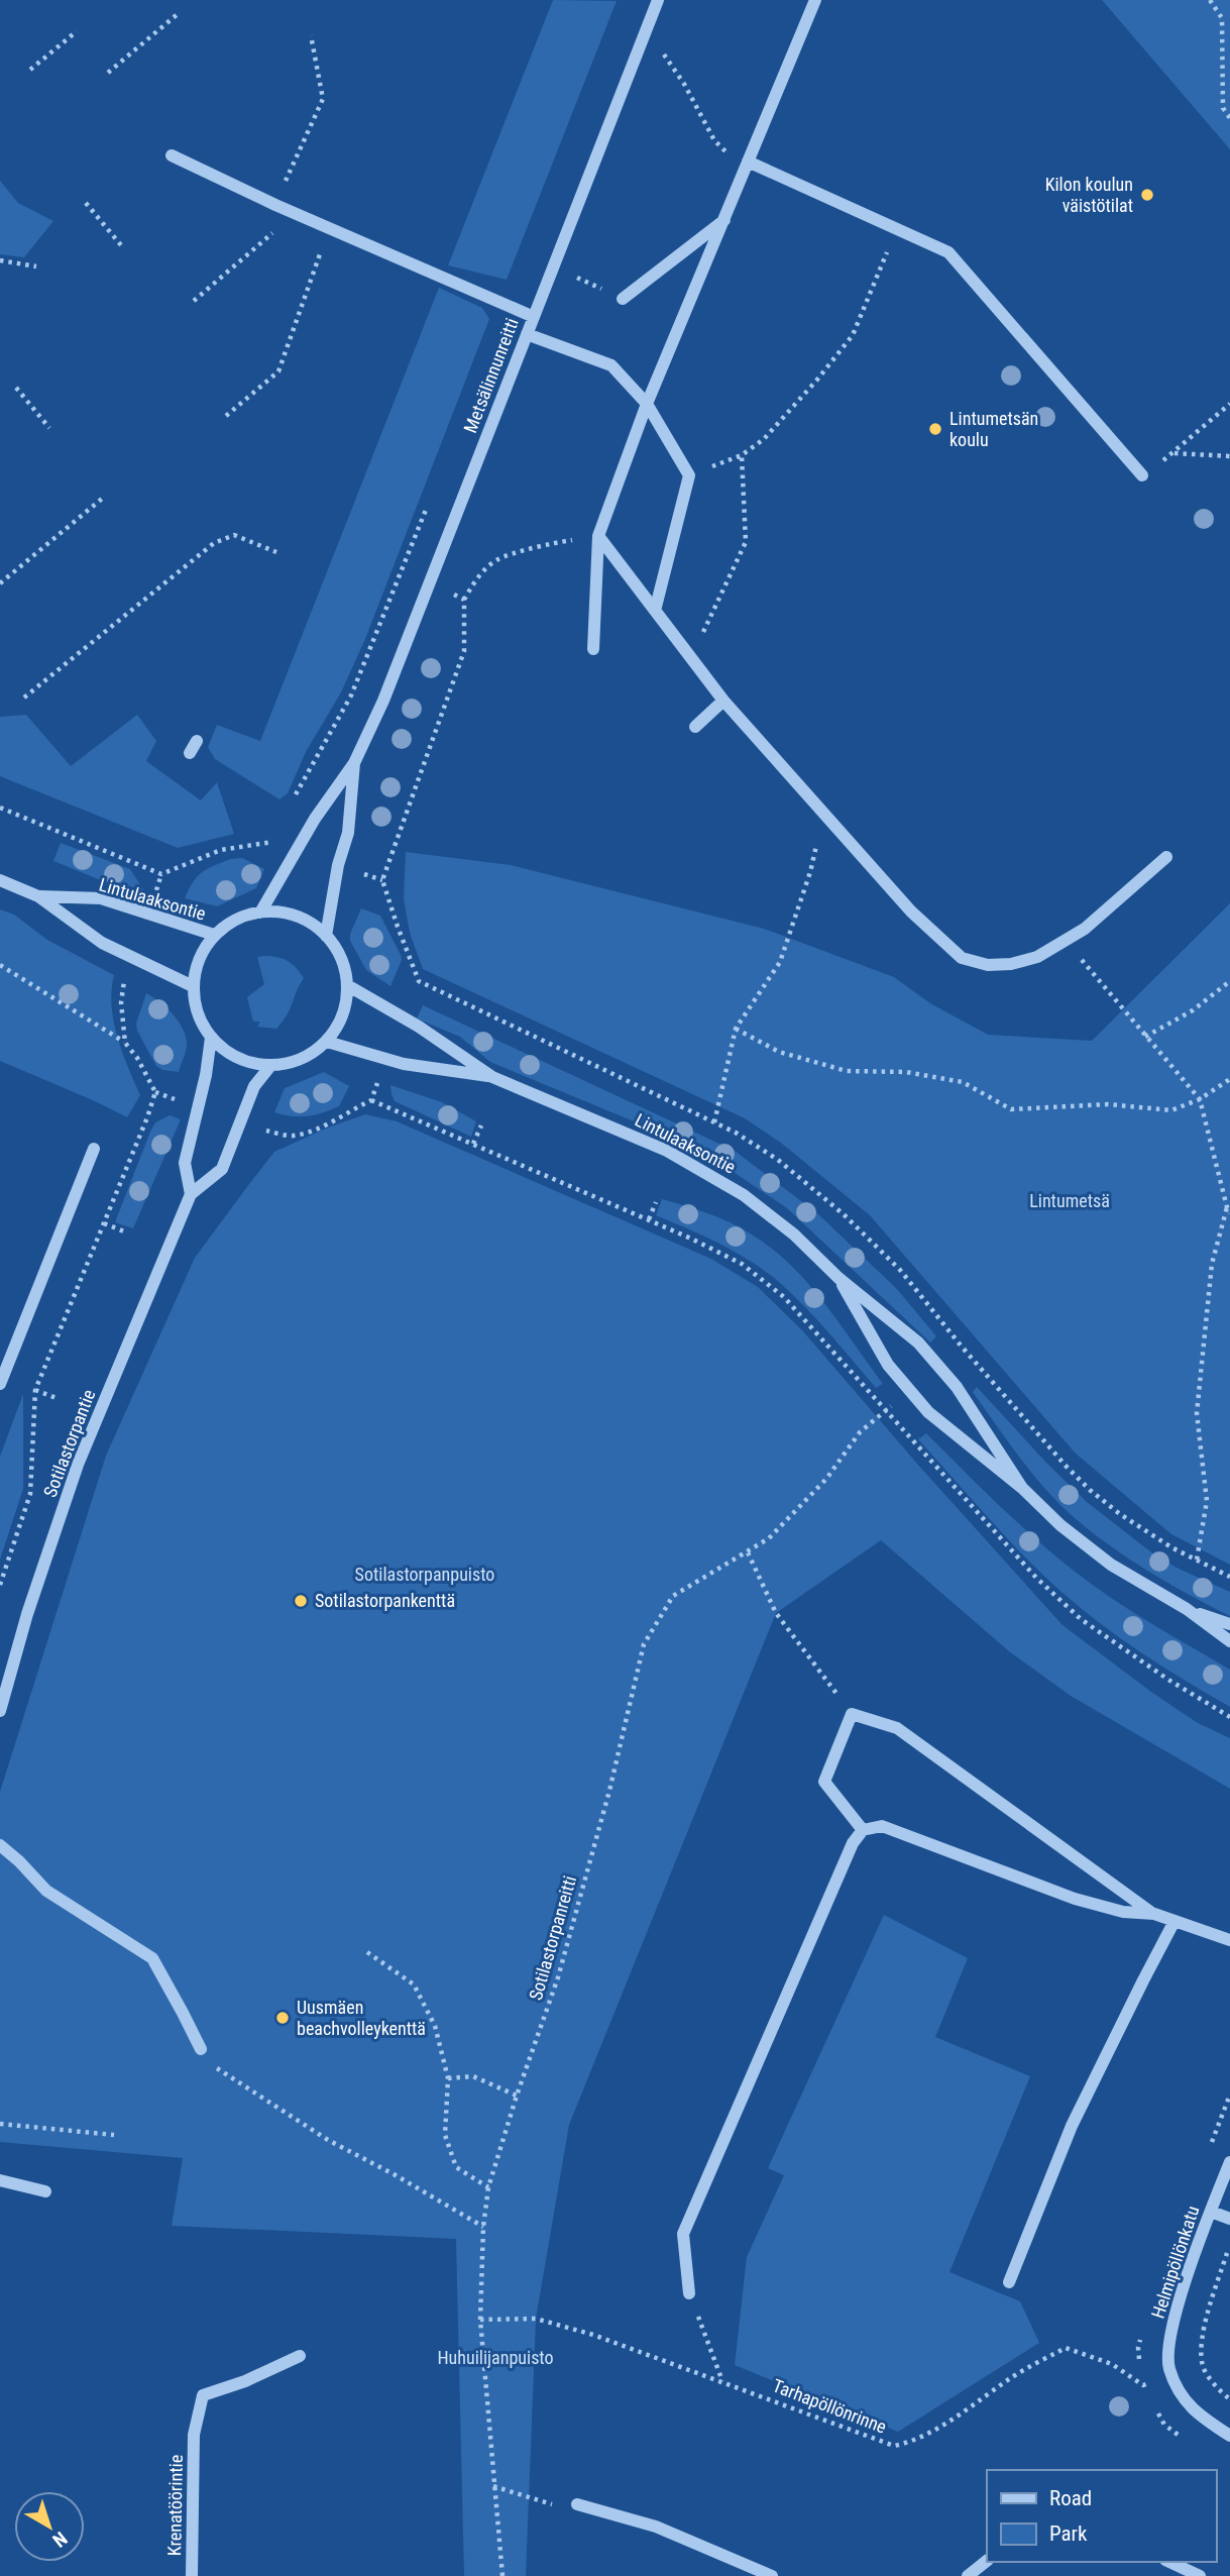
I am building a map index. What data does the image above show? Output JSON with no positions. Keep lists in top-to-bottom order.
{
  "streets": {
    "street": [
      "Metsälinnunreitti",
      "Lintulaaksontie",
      "Sotilastorpantie",
      "Helmipöllönkatu",
      "Krenatöörintie"
    ],
    "path": ["Sotilastorpanreitti", "Tarhapöllönrinne"]
  },
  "crossings": [
    ["Metsälinnunreitti", "Lintulaaksontie"],
    ["Metsälinnunreitti", "Sotilastorpantie"],
    ["Lintulaaksontie", "Sotilastorpantie"],
    ["Sotilastorpanreitti", "Tarhapöllönrinne"]
  ],
  "parks": ["Lintumetsä", "Sotilastorpanpuisto", "Huhuilijanpuisto"],
  "places": [
    "Kilon koulun väistötilat",
    "Lintumetsän koulu",
    "Sotilastorpankenttä",
    "Uusmäen beachvolleykenttä"
  ],
  "legend": ["Road", "Park"],
  "north": "bottom right"
}
